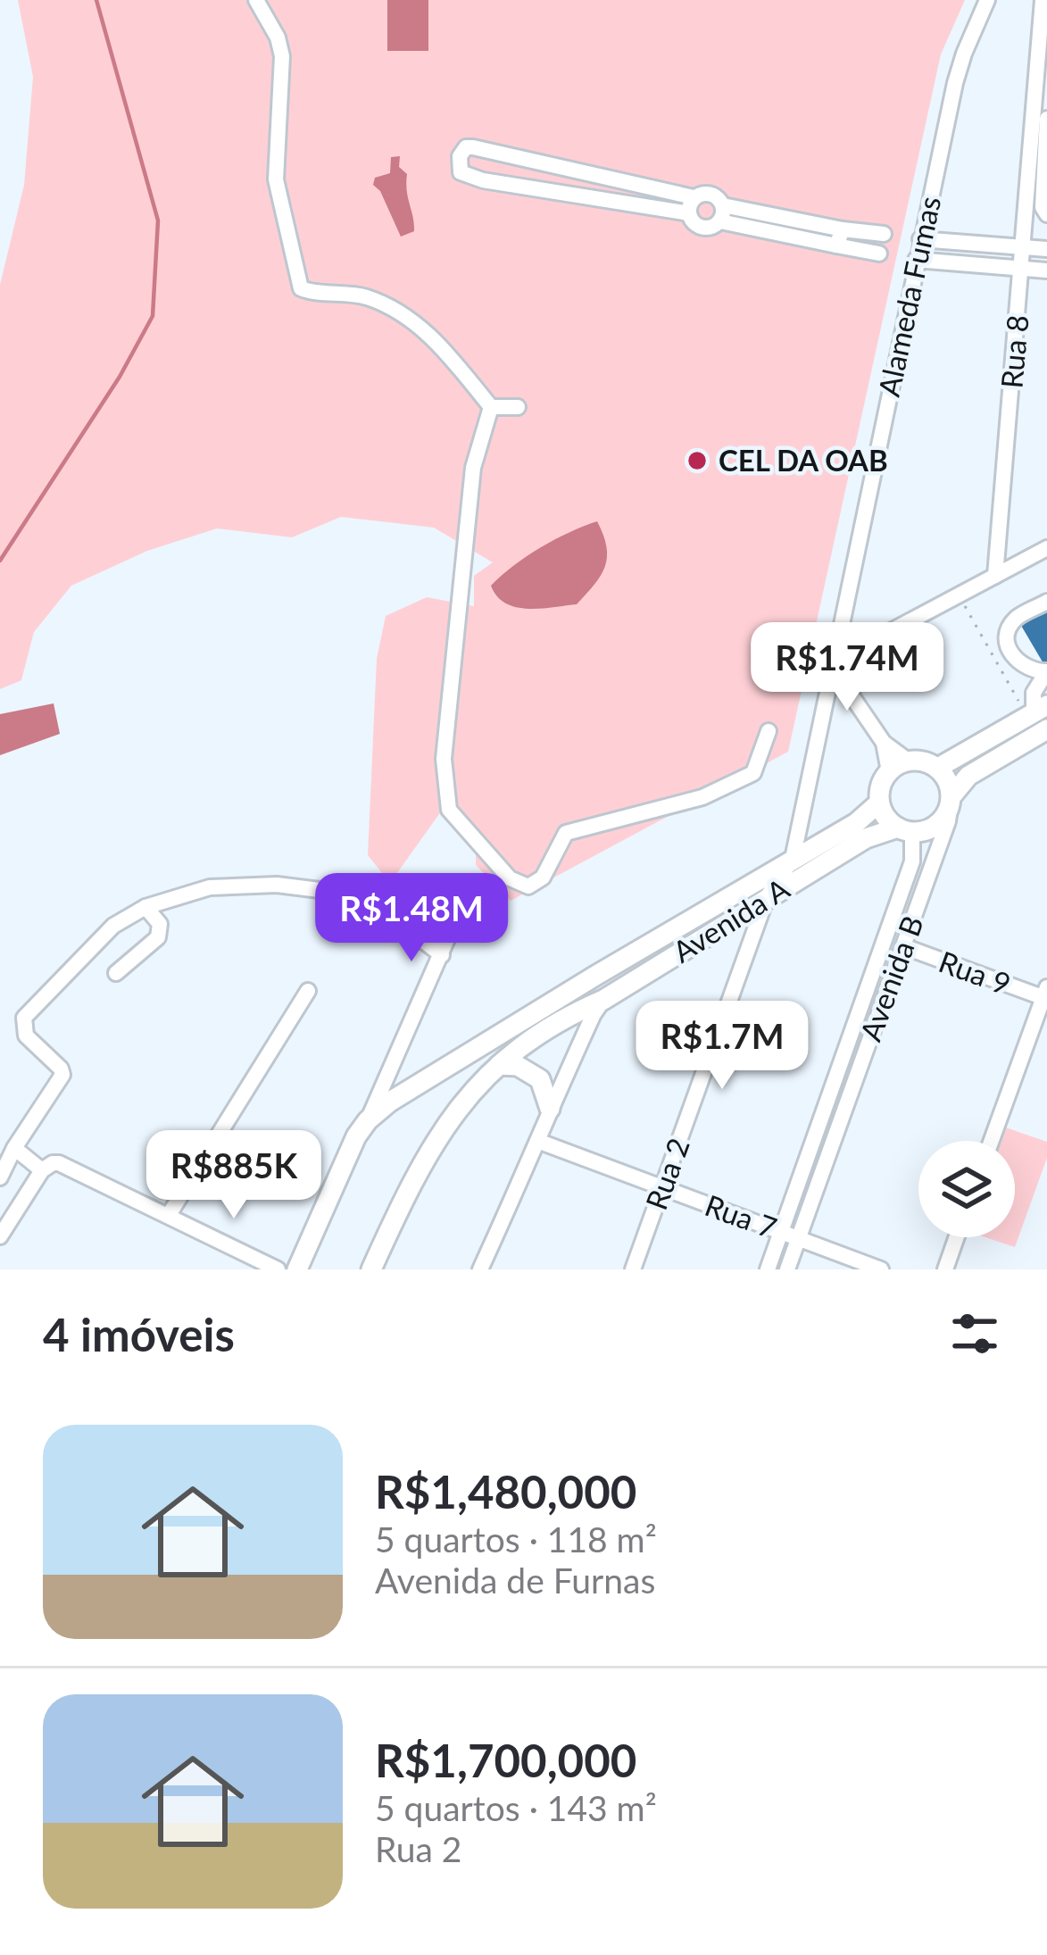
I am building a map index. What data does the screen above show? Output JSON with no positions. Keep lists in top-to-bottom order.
{
  "streets": {
    "main road": ["Avenida A"],
    "street": [
      "Alameda Fumas",
      "Rua 8",
      "Rua 9",
      "Avenida B",
      "Rua 2",
      "Rua 7"
    ]
  },
  "crossings": [
    ["Alameda Fumas", "Avenida A"],
    ["Alameda Fumas", "Rua 2"],
    ["Avenida A", "Avenida B"],
    ["Avenida A", "Rua 2"],
    ["Avenida A", "Rua 7"],
    ["Rua 9", "Avenida B"],
    ["Avenida B", "Rua 7"],
    ["Rua 2", "Rua 7"]
  ],
  "places": ["CEL DA OAB"],
  "page": {
    "price": [
      "R$1.74M",
      "R$1.48M",
      "R$1.7M",
      "R$885K"
    ],
    "heading": "4 imóveis",
    "list": [
      {
        "name": "R$1,480,000",
        "note": "5 quartos · 118 m² · Avenida de Furnas"
      },
      {
        "name": "R$1,700,000",
        "note": "5 quartos · 143 m² · Rua 2"
      }
    ]
  }
}
